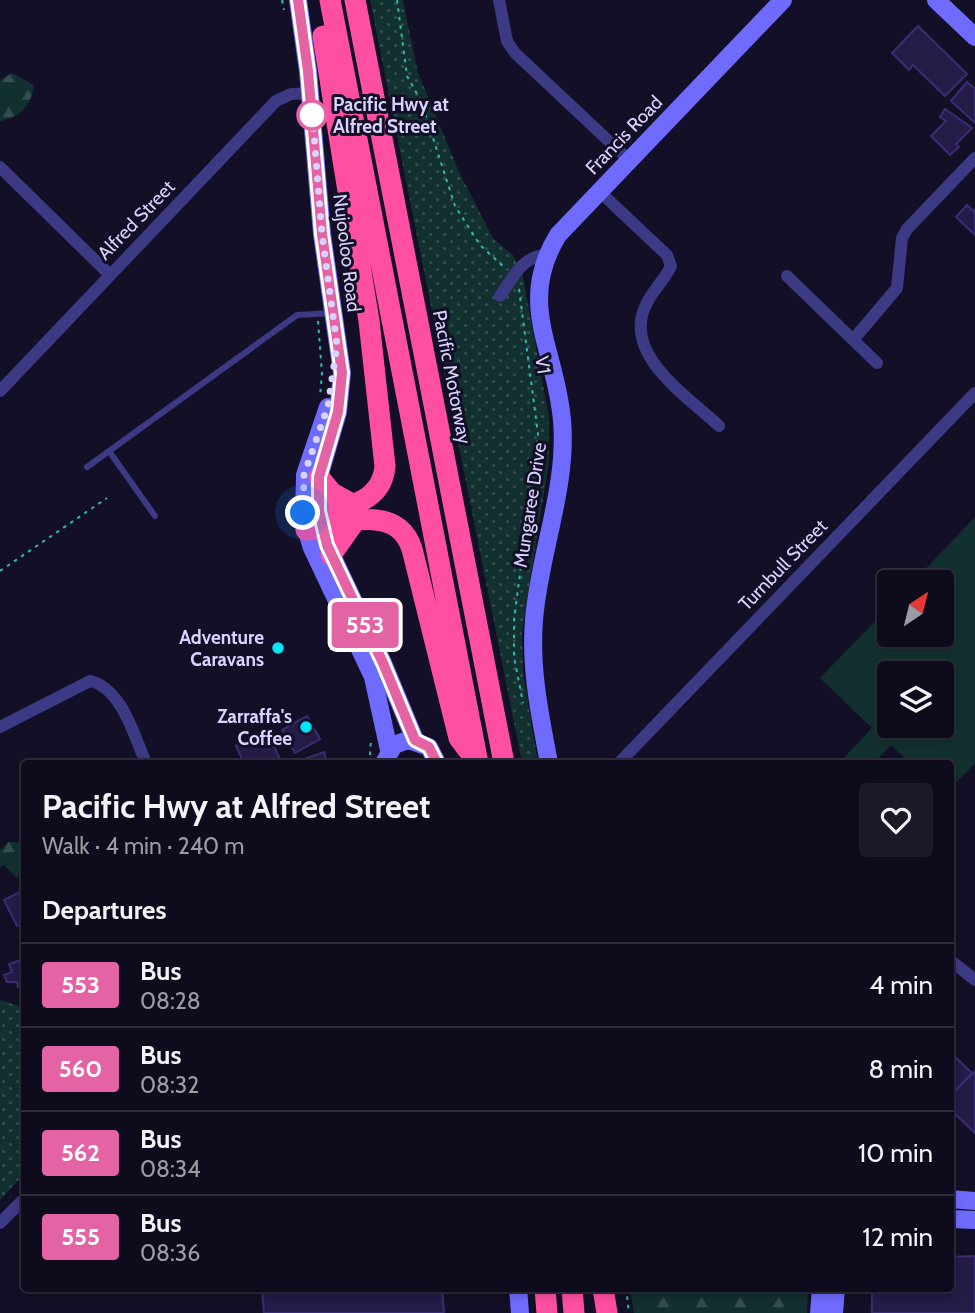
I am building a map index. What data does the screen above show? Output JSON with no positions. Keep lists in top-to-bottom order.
{
  "streets": {
    "highway": ["Pacific Motorway"],
    "street": [
      "Francis Road",
      "Alfred Street",
      "Nujooloo Road",
      "Mungaree Drive",
      "Turnbull Street"
    ],
    "path": ["V1"]
  },
  "crossings": [
    ["Francis Road", "V1"],
    ["Francis Road", "Mungaree Drive"],
    ["Alfred Street", "Nujooloo Road"]
  ],
  "places": ["Pacific Hwy at Alfred Street", "Adventure Caravans", "Zarraffa's Coffee"],
  "lines": ["bus line 553"],
  "north": "top right",
  "page": {
    "on_map": "553",
    "heading": [
      ["Pacific Hwy at Alfred Street", "Walk · 4 min · 240 m"],
      "Departures"
    ],
    "list": [
      {
        "mark": "553",
        "name": "Bus",
        "note": "08:28",
        "value": "4 min"
      },
      {
        "mark": "560",
        "name": "Bus",
        "note": "08:32",
        "value": "8 min"
      },
      {
        "mark": "562",
        "name": "Bus",
        "note": "08:34",
        "value": "10 min"
      },
      {
        "mark": "555",
        "name": "Bus",
        "note": "08:36",
        "value": "12 min"
      }
    ]
  }
}
